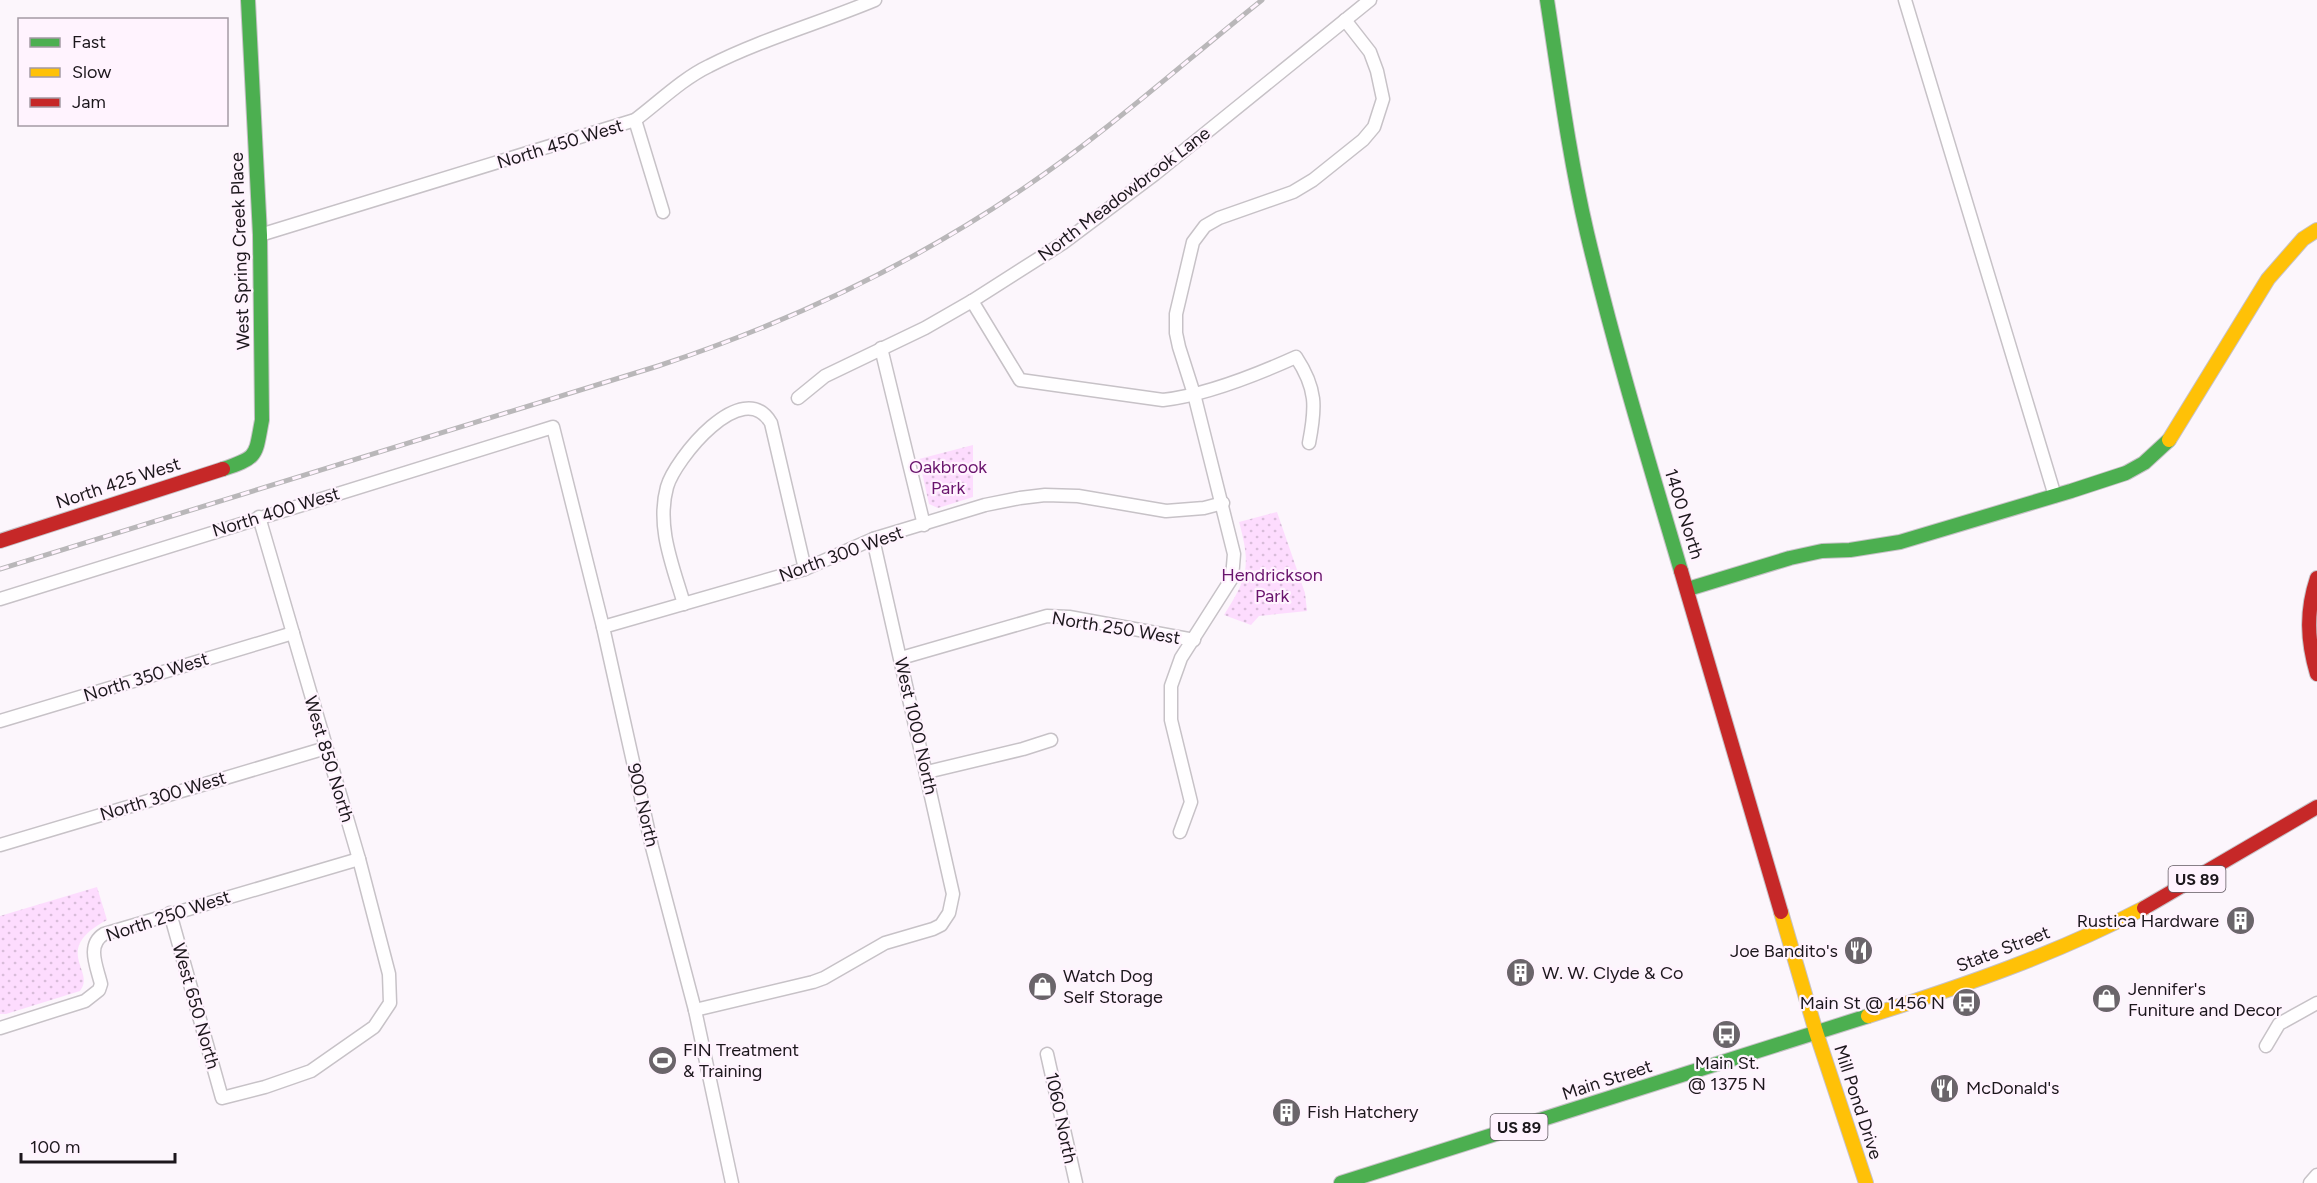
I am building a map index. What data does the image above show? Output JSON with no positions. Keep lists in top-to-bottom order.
{
  "streets": {
    "main road": [
      "West Spring Creek Place",
      "North 425 West",
      "1400 North",
      "US 89",
      "State Street",
      "Main Street",
      "Mill Pond Drive"
    ],
    "street": [
      "North 450 West",
      "North Meadowbrook Lane",
      "North 400 West",
      "North 300 West",
      "North 250 West",
      "North 350 West",
      "West 1000 North",
      "West 850 North",
      "900 North",
      "West 650 North",
      "1060 North"
    ]
  },
  "crossings": [
    ["North 450 West", "West Spring Creek Place"],
    ["West Spring Creek Place", "North 425 West"],
    ["North 400 West", "West 850 North"],
    ["North 400 West", "900 North"],
    ["1400 North", "State Street"],
    ["1400 North", "Main Street"],
    ["1400 North", "Mill Pond Drive"],
    ["North 300 West", "West 1000 North"],
    ["North 300 West", "West 850 North"],
    ["North 300 West", "900 North"],
    ["North 250 West", "West 1000 North"],
    ["North 250 West", "West 850 North"],
    ["North 250 West", "West 650 North"],
    ["North 350 West", "West 850 North"],
    ["West 1000 North", "900 North"],
    ["West 850 North", "West 650 North"],
    ["State Street", "Main Street"],
    ["State Street", "Mill Pond Drive"],
    ["Main Street", "Mill Pond Drive"]
  ],
  "parks": ["Oakbrook Park", "Hendrickson Park"],
  "places": {
    "building": ["Rustica Hardware", "W. W. Clyde & Co", "Fish Hatchery"],
    "restaurant": ["Joe Bandito's", "McDonald's"],
    "shop": ["Watch Dog Self Storage", "Jennifer's Funiture and Decor"],
    "bus stop": ["Main St @ 1456 N", "Main St. @ 1375 N"],
    "sports": ["FIN Treatment & Training"]
  },
  "legend": ["Fast", "Slow", "Jam"],
  "scale_bar": "100 m"
}
